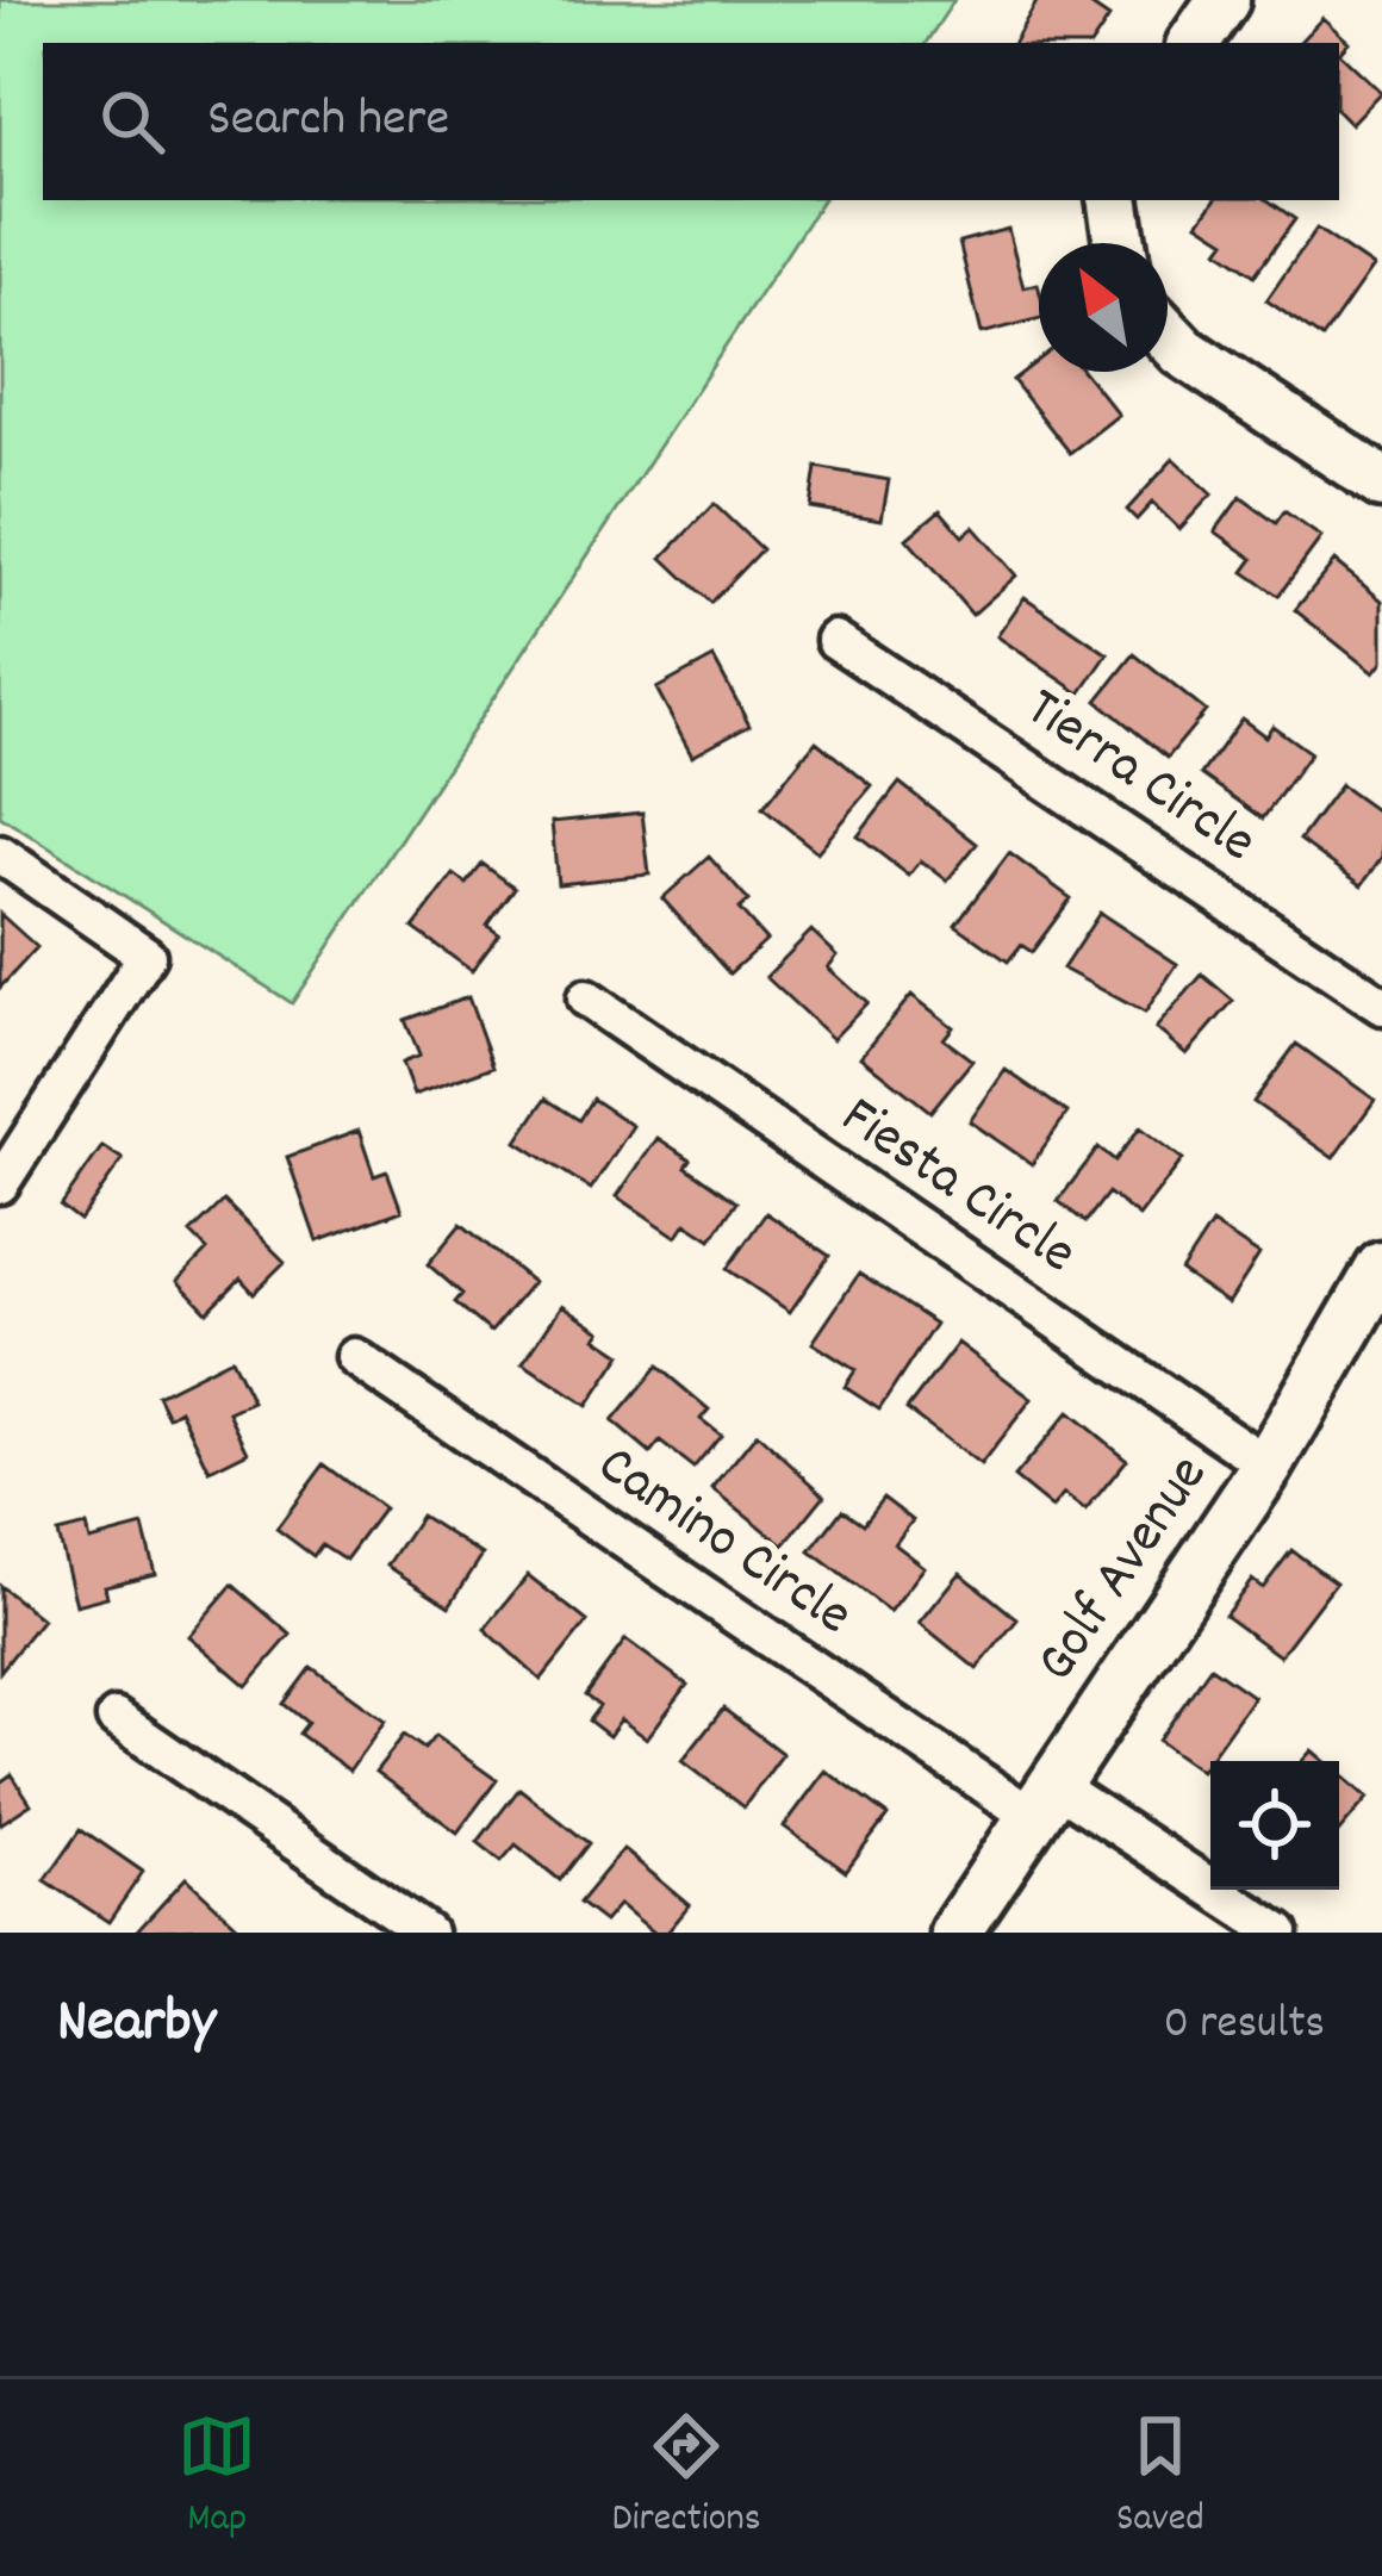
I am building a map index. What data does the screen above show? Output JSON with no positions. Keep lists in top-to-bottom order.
{
  "streets": {
    "street": [
      "Tierra Circle",
      "Fiesta Circle",
      "Camino Circle",
      "Golf Avenue"
    ]
  },
  "crossings": [
    ["Fiesta Circle", "Golf Avenue"],
    ["Camino Circle", "Golf Avenue"]
  ],
  "north": "top left",
  "page": {
    "search": "Search here",
    "heading": ["Nearby", "0 results"],
    "nav": ["Map", "Directions", "Saved"]
  }
}
